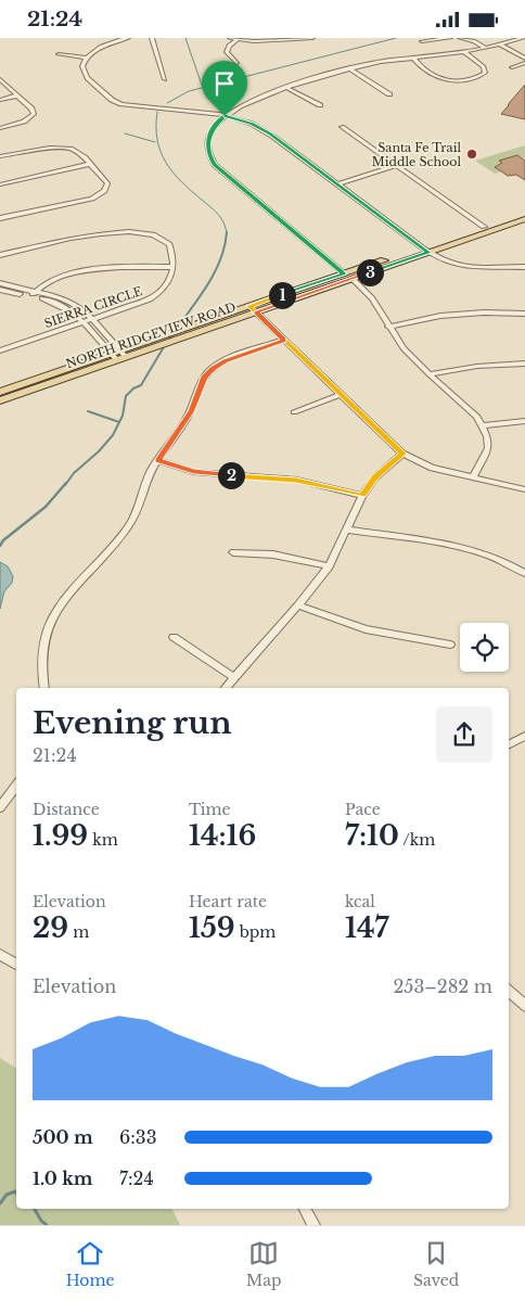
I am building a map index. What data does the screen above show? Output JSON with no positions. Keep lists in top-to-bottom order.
{
  "streets": {
    "main road": ["NORTH RIDGEVIEW ROAD"],
    "street": ["SIERRA CIRCLE"]
  },
  "places": ["Santa Fe Trail Middle School"],
  "page": {
    "status": "21:24",
    "pins": ["3", "1", "2"],
    "heading": ["Evening run", "21:24"],
    "stats": [
      ["Distance", "1.99 km"],
      ["Time", "14:16"],
      ["Pace", "7:10 /km"],
      ["Elevation", "29 m"],
      ["Heart rate", "159 bpm"],
      ["kcal", "147"]
    ],
    "chart": ["Elevation", "253–282 m"],
    "list": [
      {
        "name": "500 m",
        "note": "6:33"
      },
      {
        "name": "1.0 km",
        "note": "7:24"
      }
    ],
    "tabs": ["Home", "Map", "Saved"]
  }
}
